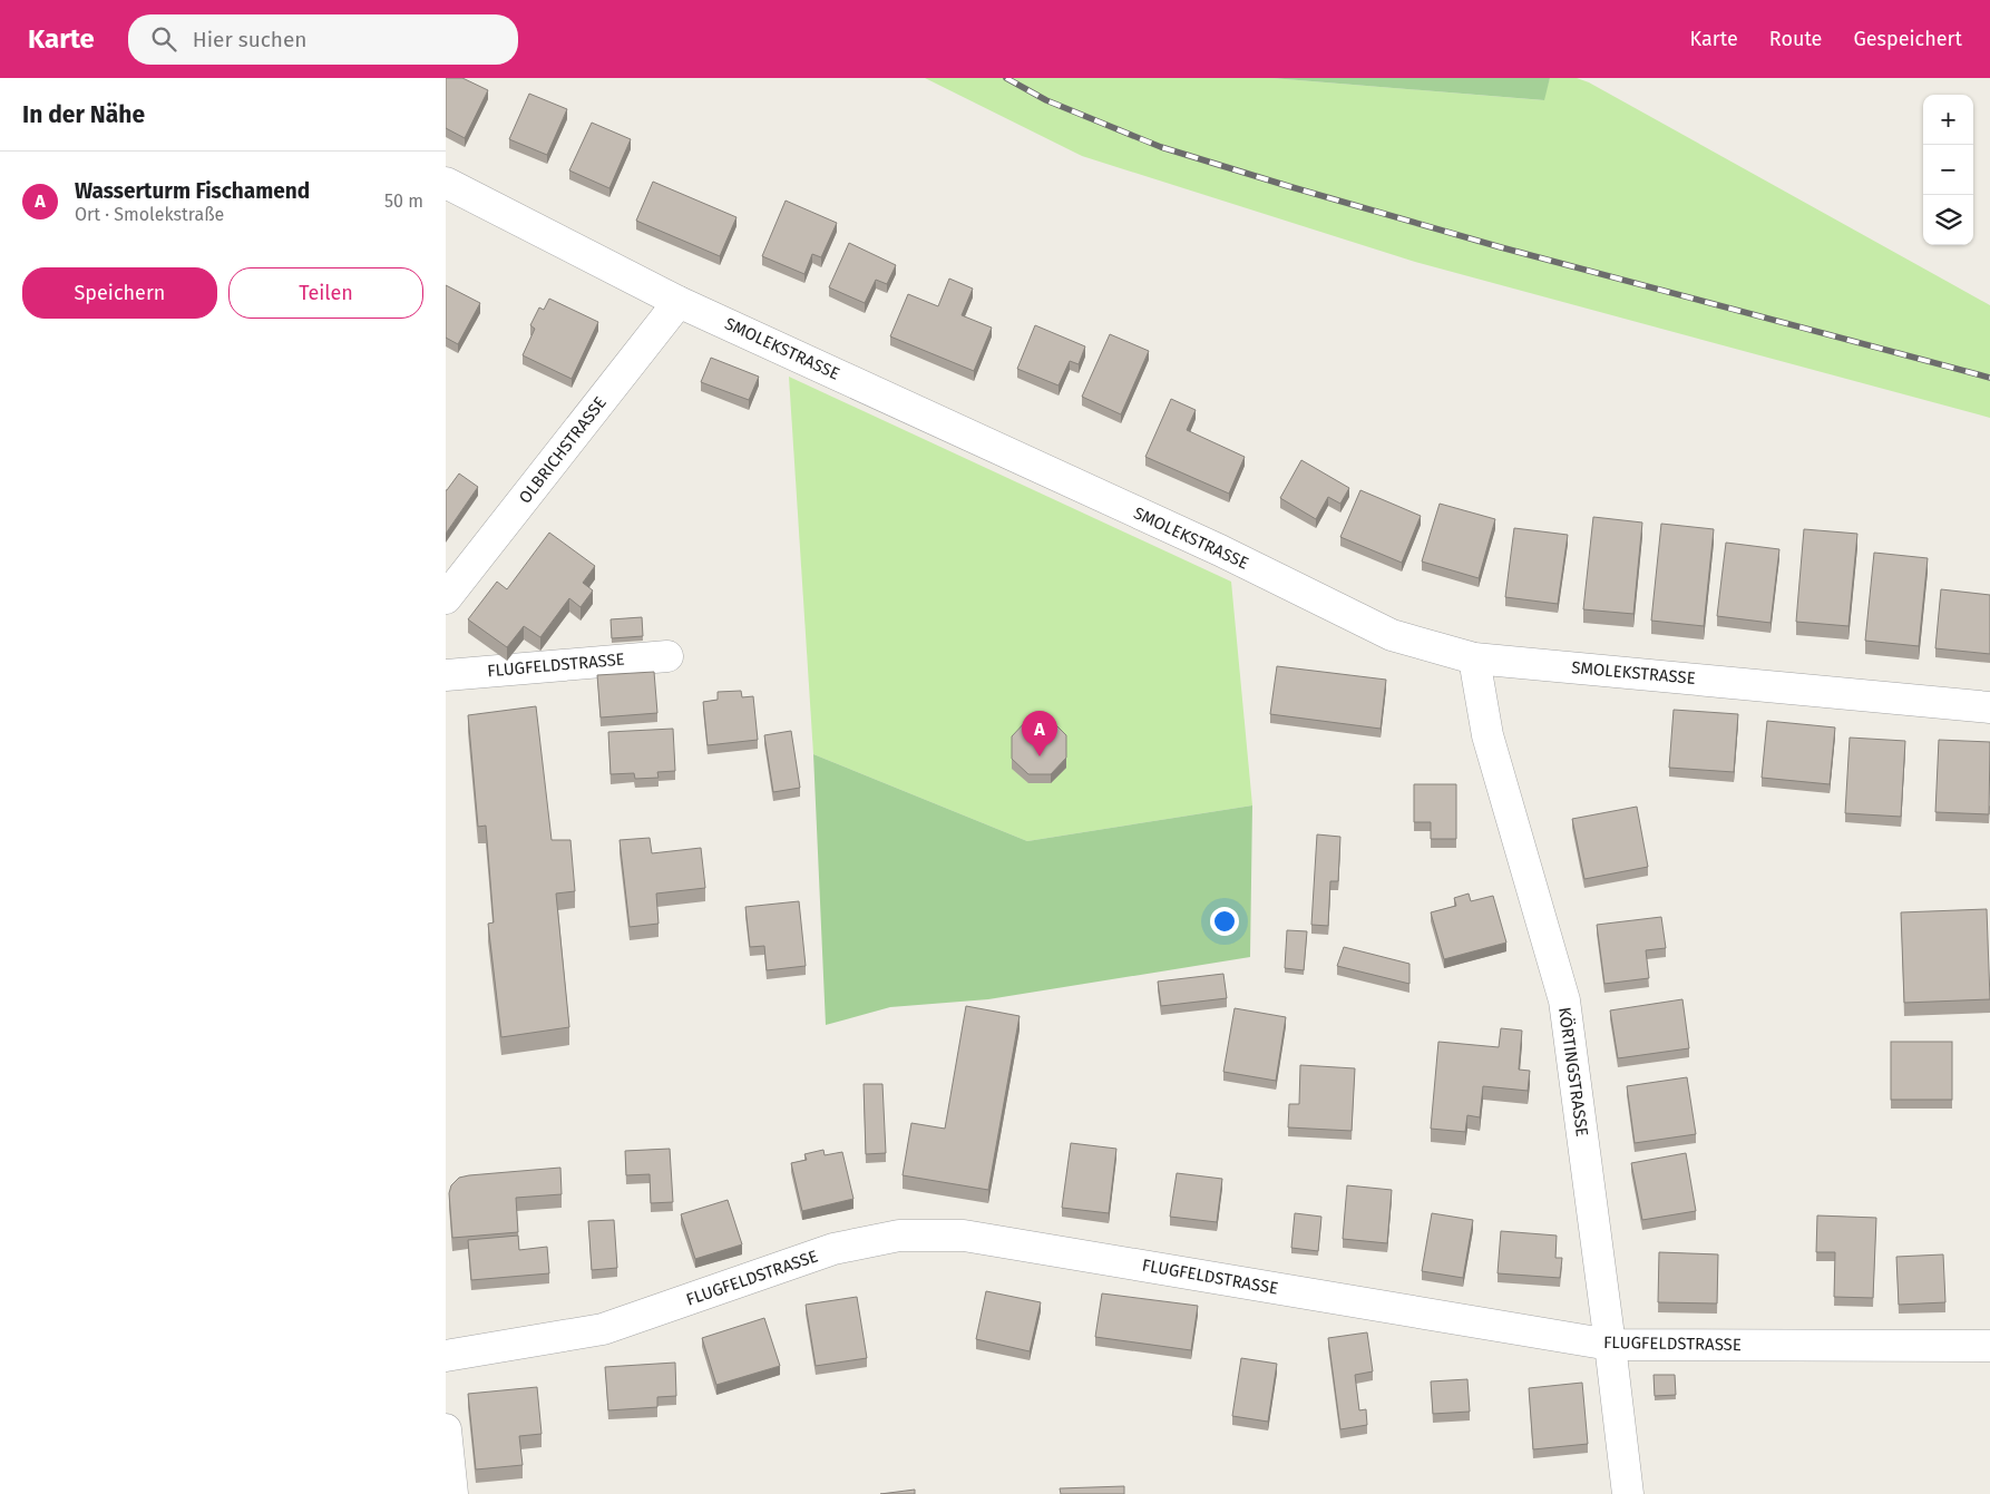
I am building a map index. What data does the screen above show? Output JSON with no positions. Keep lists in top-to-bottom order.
{
  "streets": {
    "street": [
      "SMOLEKSTRASSE",
      "OLBRICHSTRASSE",
      "FLUGFELDSTRASSE",
      "KÖRTINGSTRASSE"
    ]
  },
  "crossings": [
    ["SMOLEKSTRASSE", "OLBRICHSTRASSE"],
    ["SMOLEKSTRASSE", "KÖRTINGSTRASSE"],
    ["FLUGFELDSTRASSE", "KÖRTINGSTRASSE"]
  ],
  "page": {
    "header": "Karte",
    "search": "Hier suchen",
    "nav": ["Karte", "Route", "Gespeichert"],
    "heading": "In der Nähe",
    "map_buttons": ["+", "−"],
    "list": [
      {
        "mark": "A",
        "name": "Wasserturm Fischamend",
        "note": "Ort · Smolekstraße",
        "value": "50 m"
      }
    ],
    "buttons": ["Speichern", "Teilen"],
    "pins": "A"
  }
}
